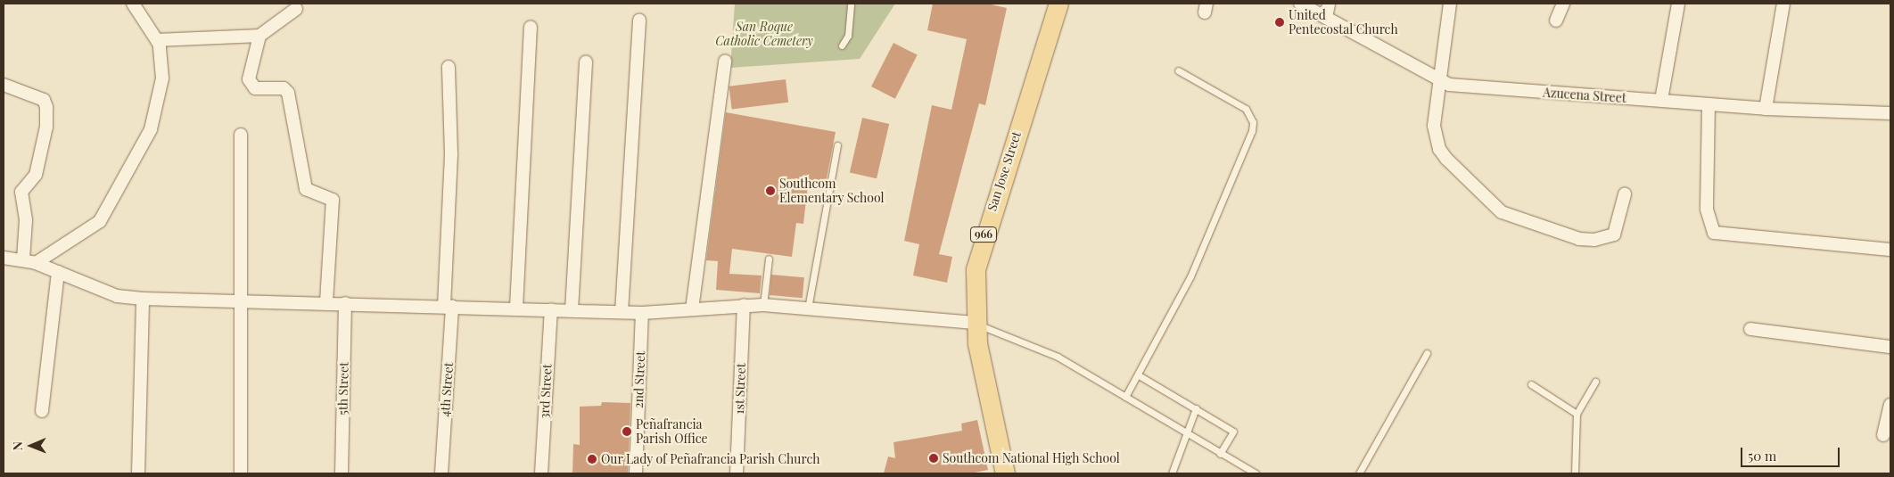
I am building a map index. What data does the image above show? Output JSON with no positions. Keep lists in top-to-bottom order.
{
  "streets": {
    "main road": ["San Jose Street", "966"],
    "street": [
      "Azucena Street",
      "2nd Street",
      "5th Street",
      "1st Street",
      "4th Street",
      "3rd Street"
    ]
  },
  "parks": ["San Roque Catholic Cemetery"],
  "places": [
    "United Pentecostal Church",
    "Southcom Elementary School",
    "Peñafrancia Parish Office",
    "Southcom National High School",
    "Our Lady of Peñafrancia Parish Church"
  ],
  "scale_bar": "50 m",
  "north": "left"
}
